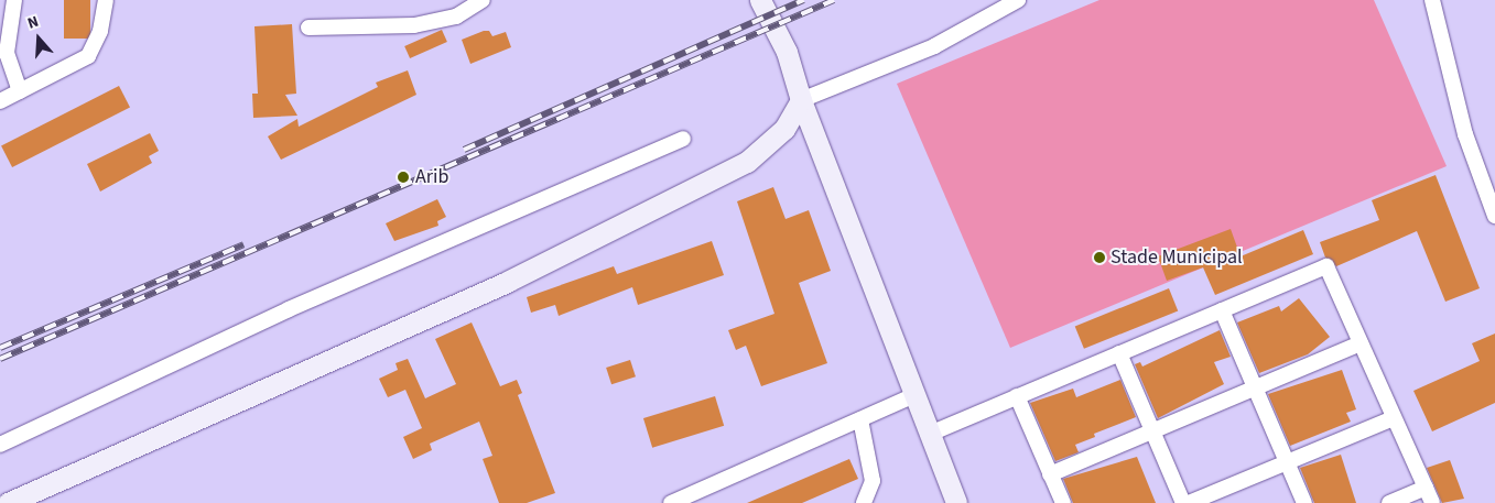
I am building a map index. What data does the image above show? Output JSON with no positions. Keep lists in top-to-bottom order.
{
  "places": ["Arib", "Stade Municipal"],
  "north": "top"
}
